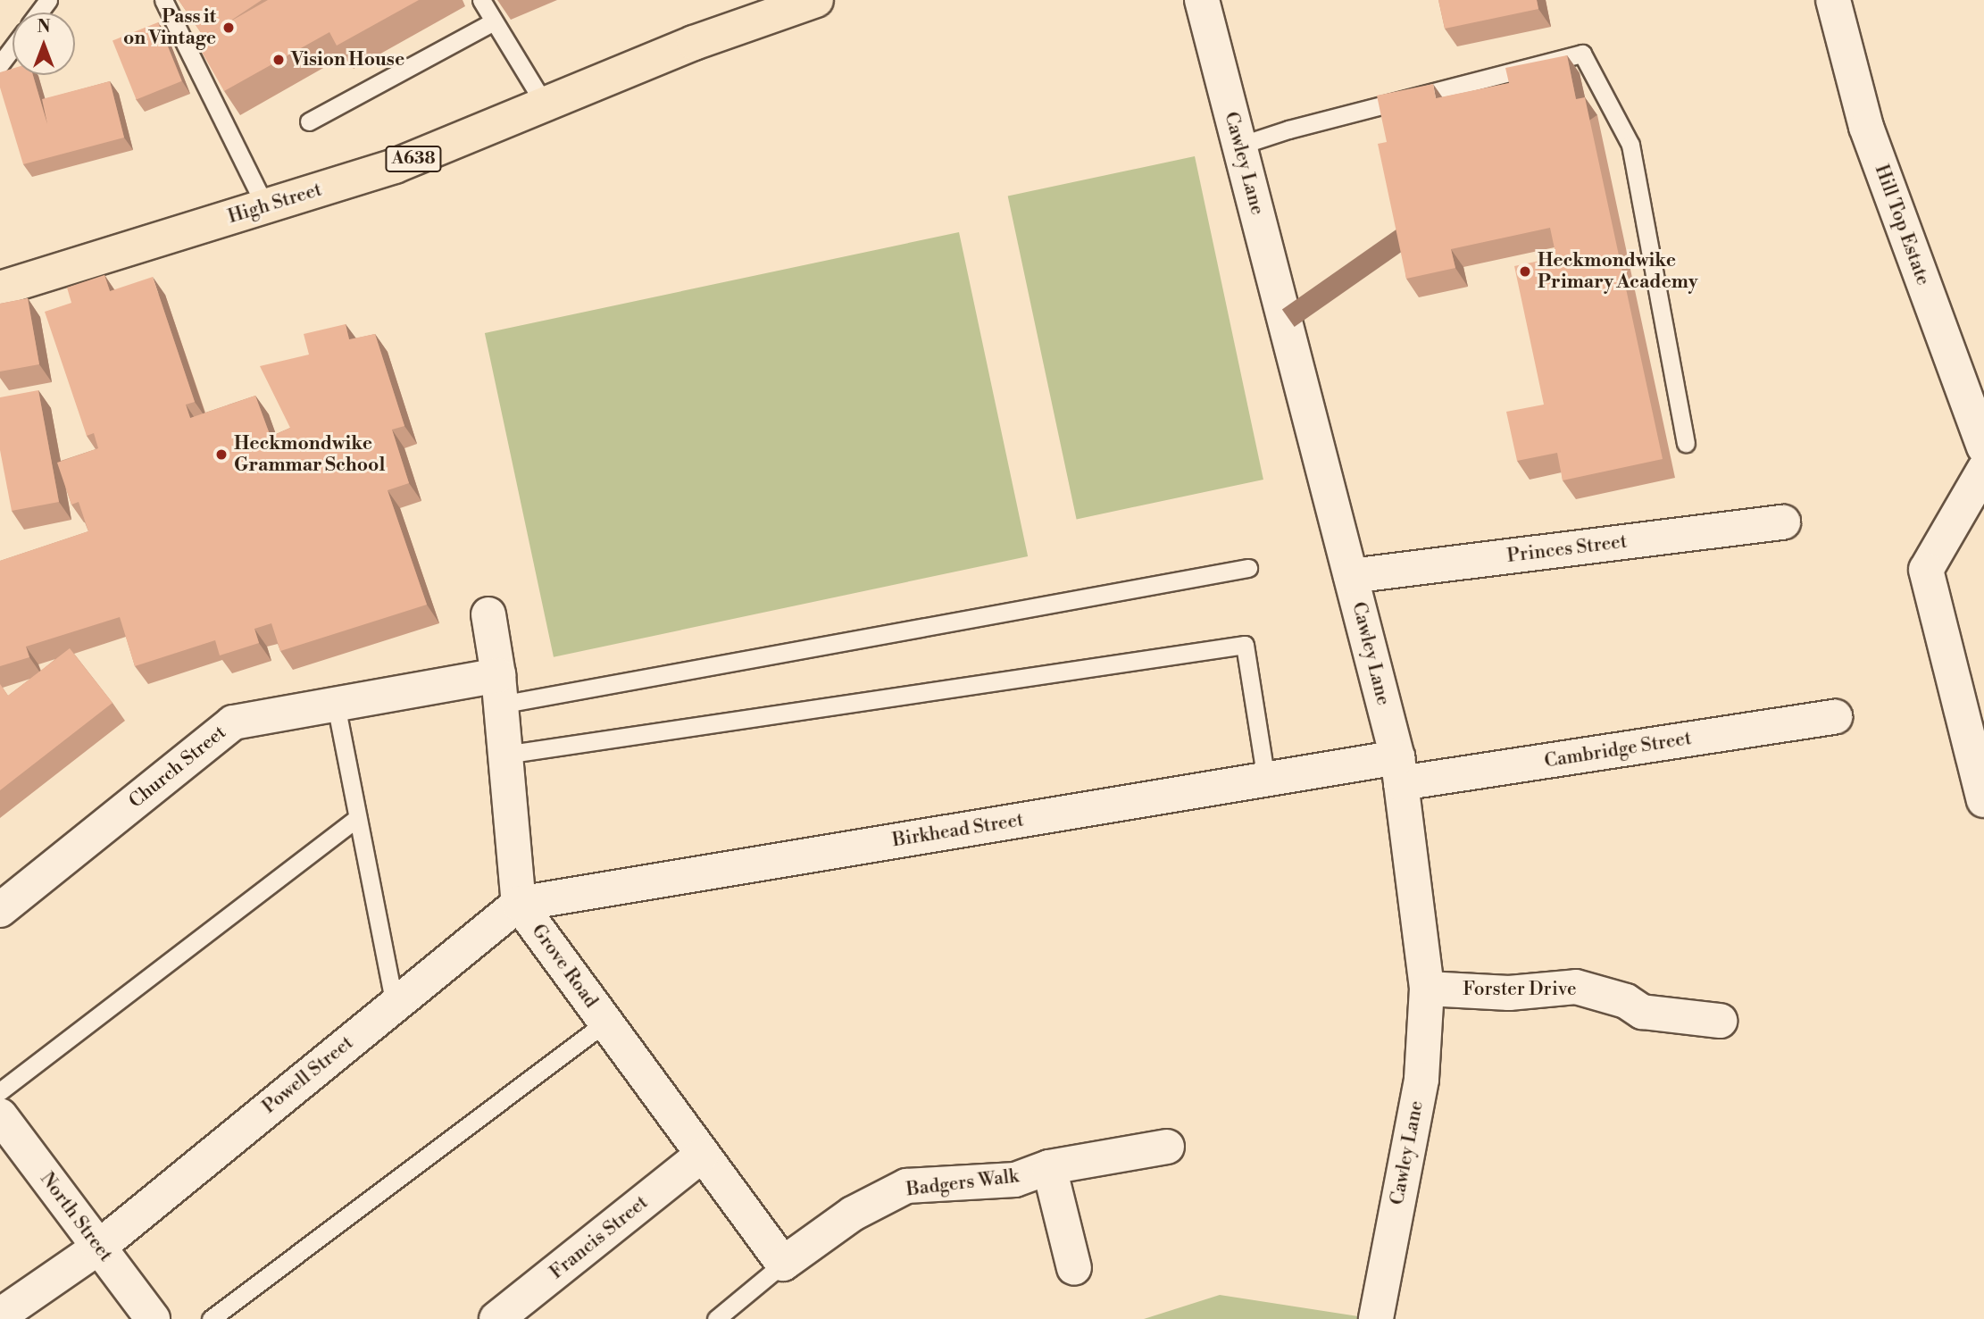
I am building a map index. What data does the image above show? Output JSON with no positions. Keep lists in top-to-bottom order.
{
  "streets": {
    "main road": ["A638", "High Street"],
    "street": [
      "Cawley Lane",
      "Hill Top Estate",
      "Princes Street",
      "Cambridge Street",
      "Church Street",
      "Birkhead Street",
      "Grove Road",
      "Forster Drive",
      "Powell Street",
      "Badgers Walk",
      "North Street",
      "Francis Street"
    ]
  },
  "crossings": [
    ["Cawley Lane", "Princes Street"],
    ["Cawley Lane", "Cambridge Street"],
    ["Cawley Lane", "Birkhead Street"],
    ["Cawley Lane", "Forster Drive"],
    ["Cambridge Street", "Birkhead Street"],
    ["Birkhead Street", "Grove Road"],
    ["Birkhead Street", "Powell Street"],
    ["Grove Road", "Powell Street"],
    ["Grove Road", "Badgers Walk"],
    ["Grove Road", "Francis Street"],
    ["Powell Street", "North Street"]
  ],
  "places": [
    "Pass it on Vintage",
    "Vision House",
    "Heckmondwike Primary Academy",
    "Heckmondwike Grammar School"
  ],
  "north": "top"
}
